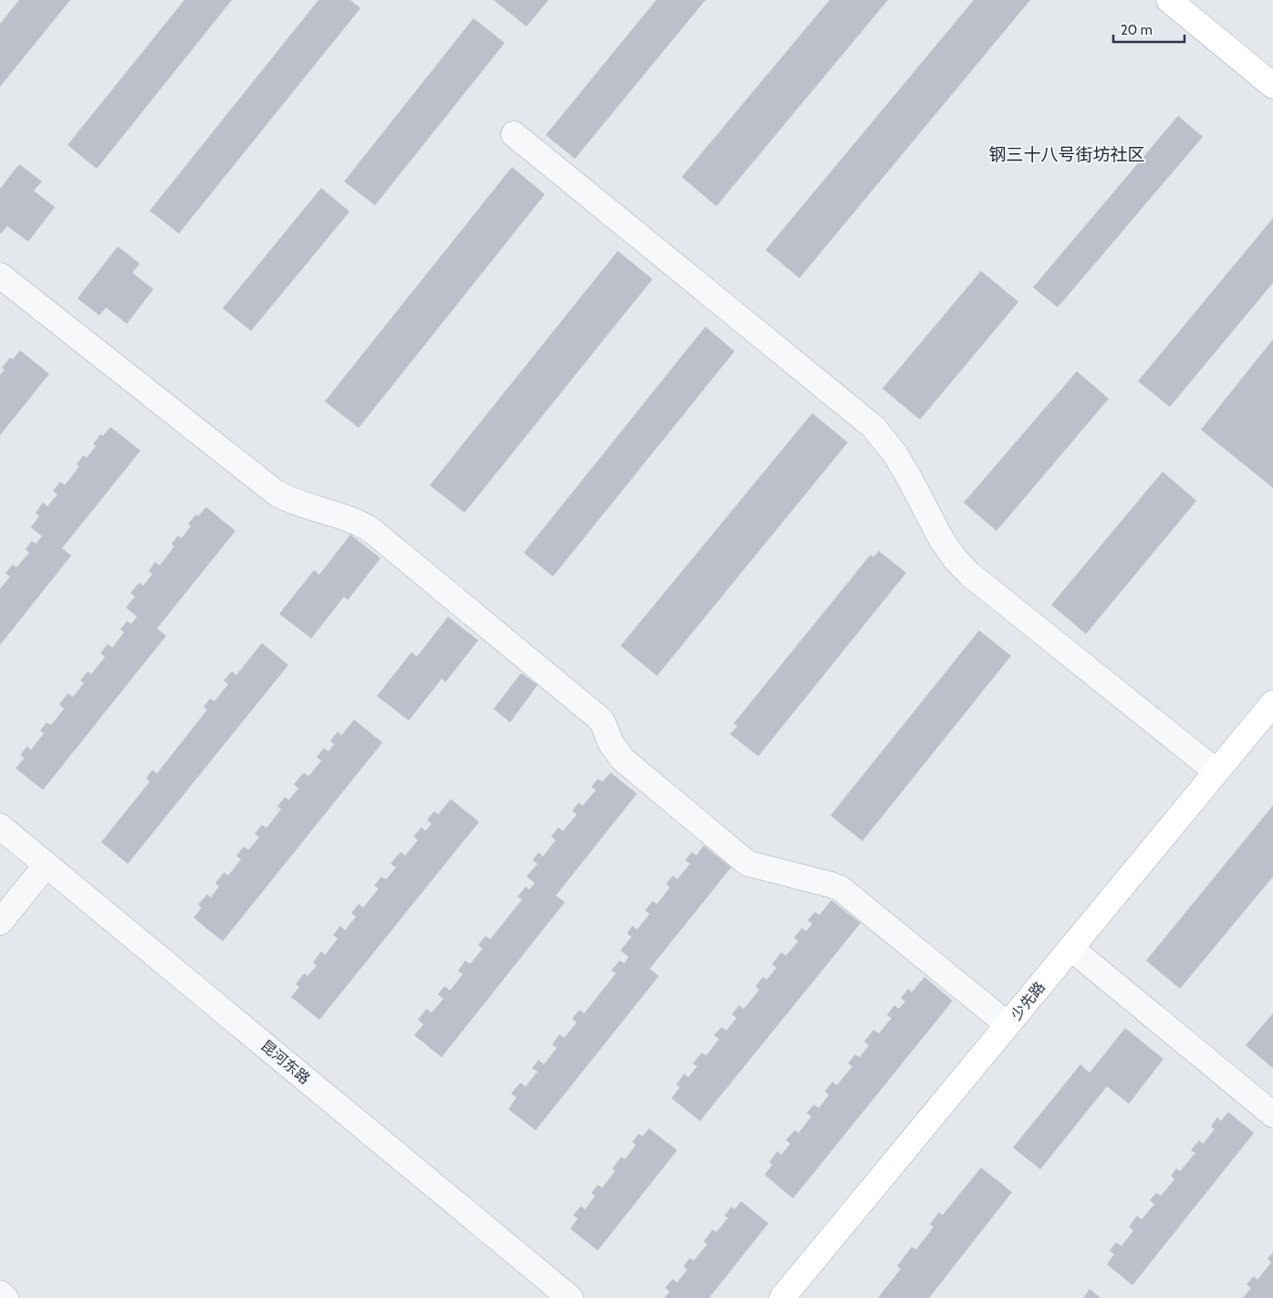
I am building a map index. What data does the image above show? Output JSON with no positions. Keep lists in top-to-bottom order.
{
  "streets": {
    "main road": ["少先路"],
    "street": ["昆河东路"]
  },
  "districts": ["钢三十八号街坊社区"],
  "scale_bar": "20 m"
}
